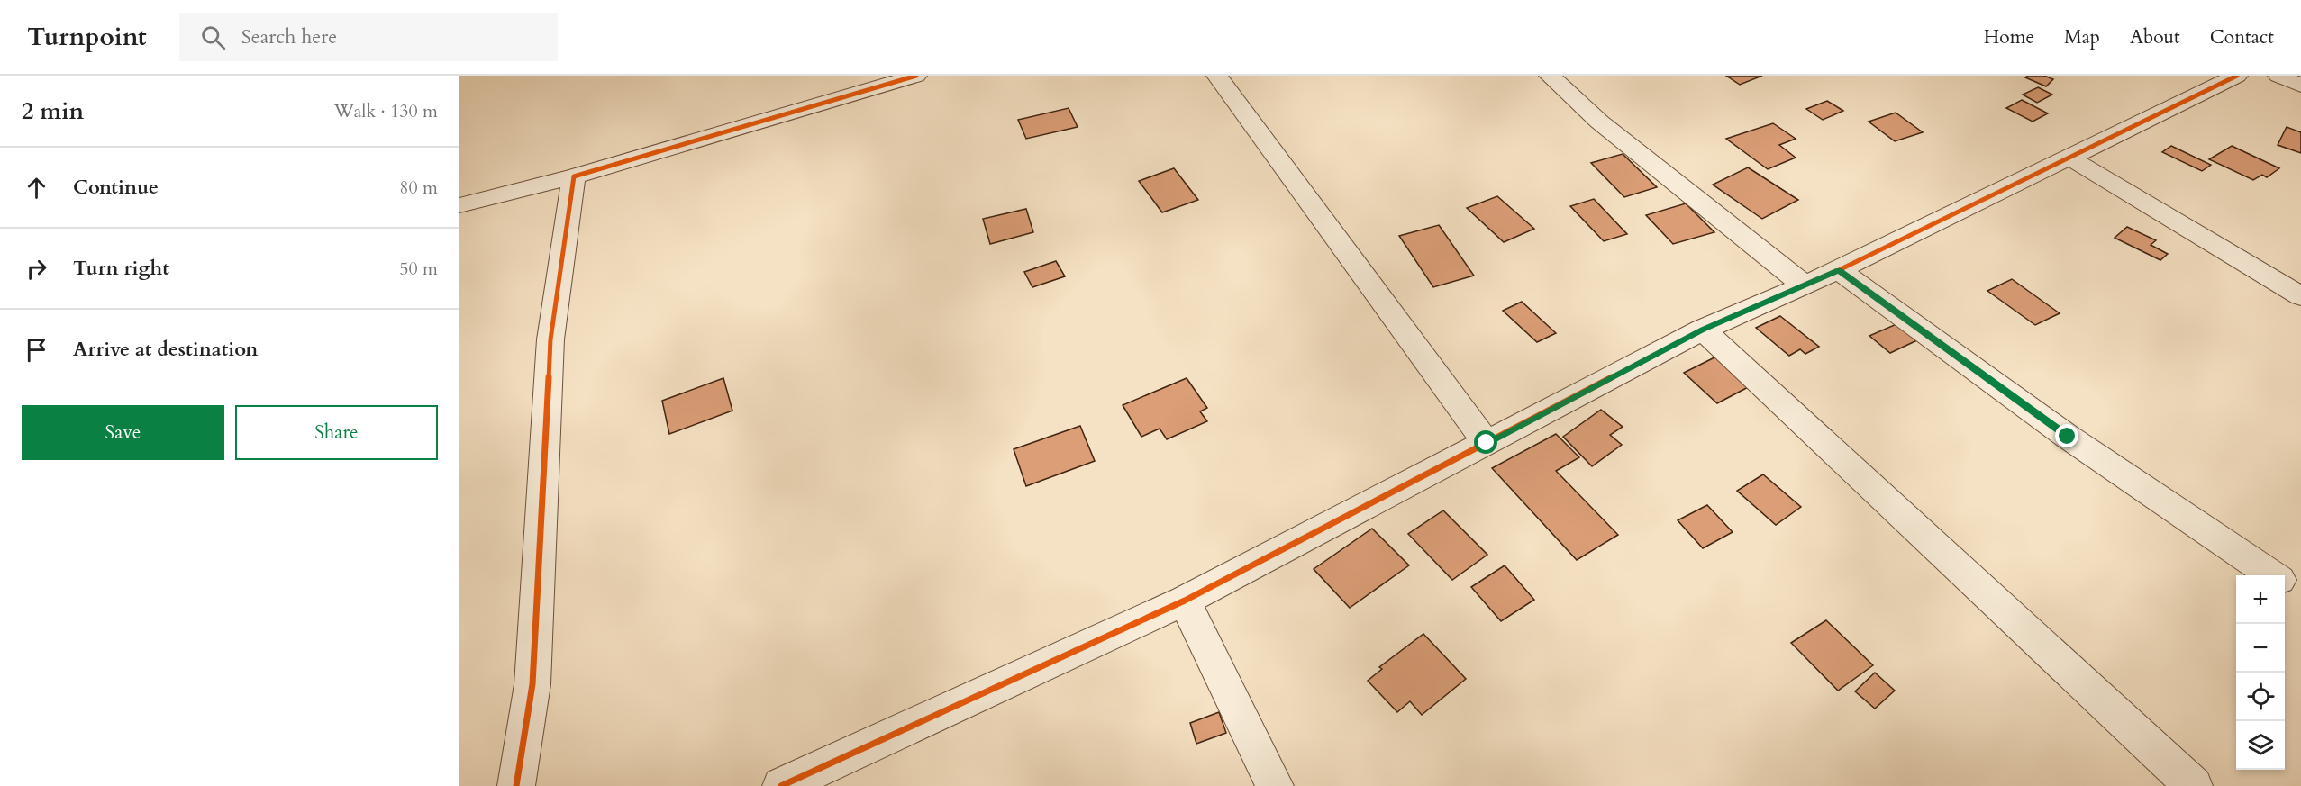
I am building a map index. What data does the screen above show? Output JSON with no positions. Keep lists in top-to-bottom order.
{
  "page": {
    "header": "Turnpoint",
    "search": "Search here",
    "nav": [
      "Home",
      "Map",
      "About",
      "Contact"
    ],
    "heading": ["2 min", "Walk · 130 m"],
    "list": [
      ["Continue", "80 m"],
      ["Turn right", "50 m"],
      "Arrive at destination"
    ],
    "buttons": ["Save", "Share"],
    "map_buttons": ["+", "−"]
  }
}
